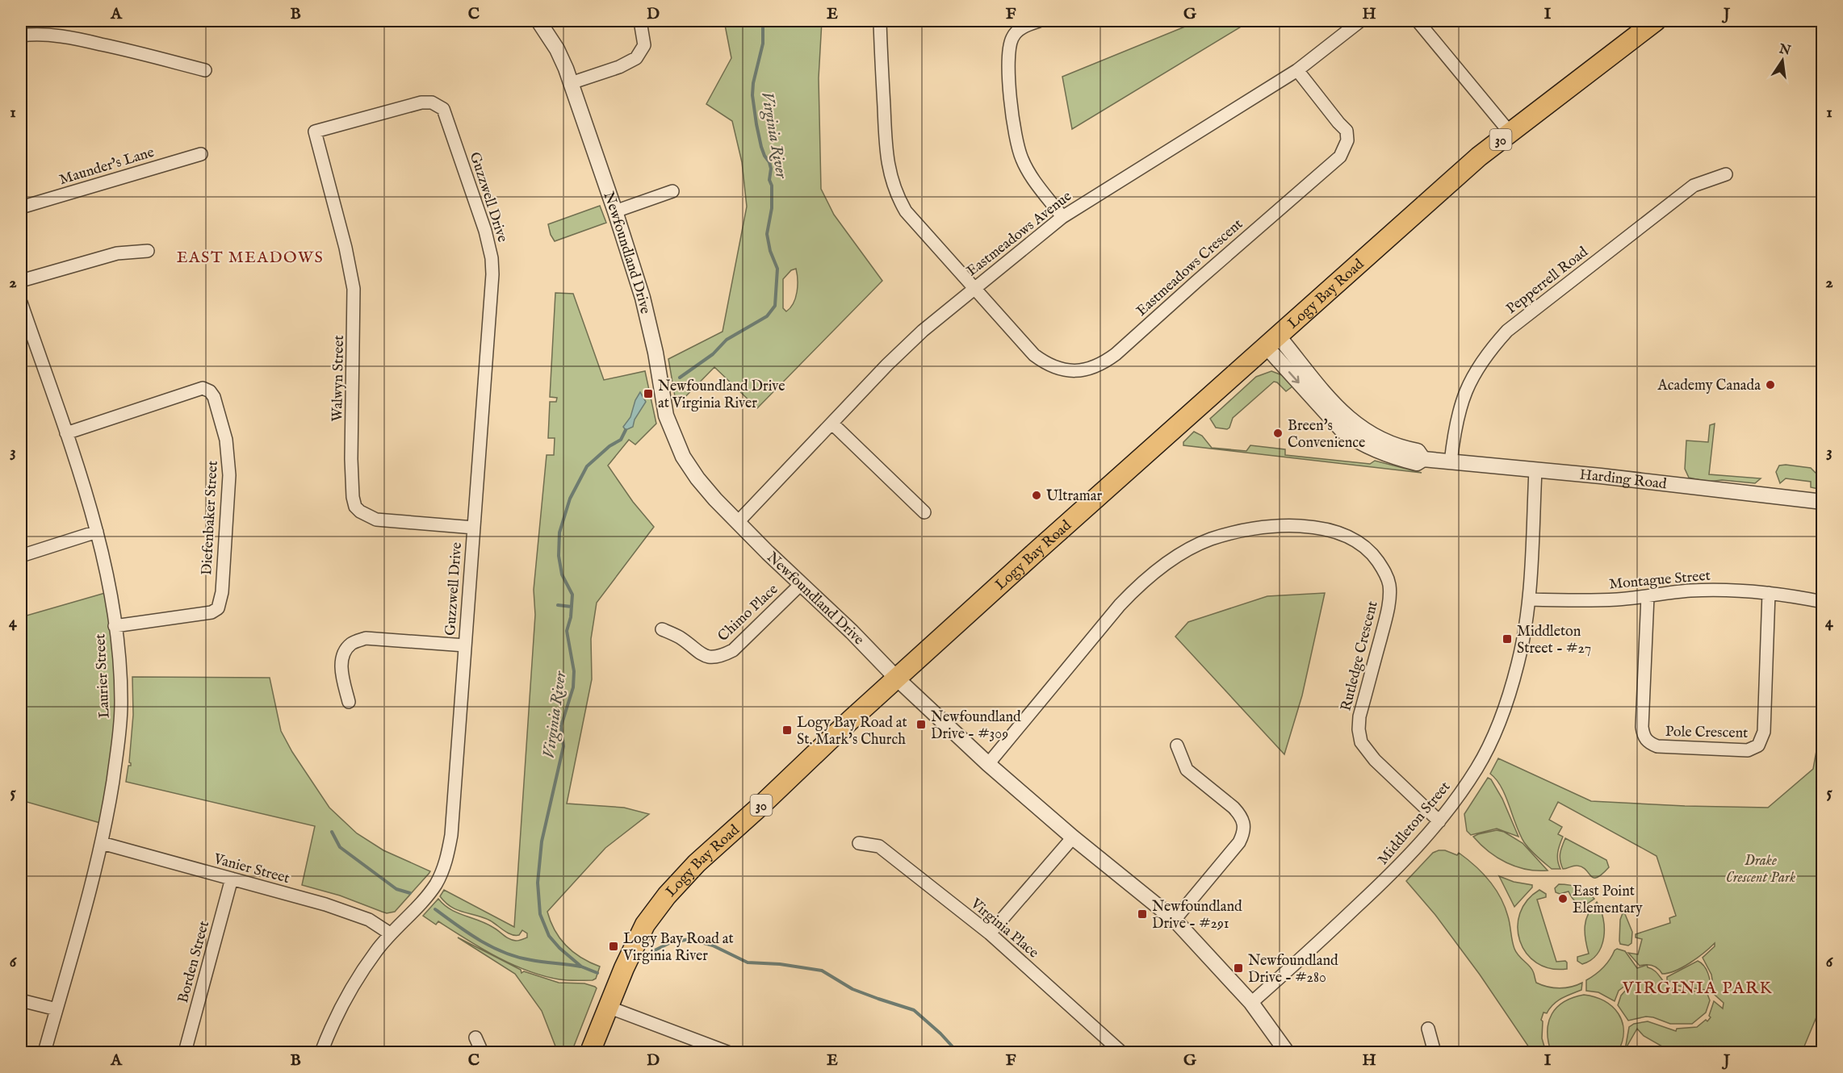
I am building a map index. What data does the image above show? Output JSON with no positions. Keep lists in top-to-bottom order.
{
  "streets": {
    "main road": ["30", "Logy Bay Road"],
    "street": [
      "Maunder's Lane",
      "Guzzwell Drive",
      "Eastmeadows Avenue",
      "Newfoundland Drive",
      "Eastmeadows Crescent",
      "Pepperrell Road",
      "Walwyn Street",
      "Harding Road",
      "Diefenbaker Street",
      "Montague Street",
      "Chimo Place",
      "Rutledge Crescent",
      "Laurier Street",
      "Pole Crescent",
      "Middleton Street",
      "Vanier Street",
      "Virginia Place",
      "Borden Street"
    ]
  },
  "crossings": [
    ["Guzzwell Drive", "Walwyn Street"],
    ["Guzzwell Drive", "Vanier Street"],
    ["Eastmeadows Avenue", "Newfoundland Drive"],
    ["Eastmeadows Avenue", "Eastmeadows Crescent"],
    ["Newfoundland Drive", "Logy Bay Road"],
    ["Newfoundland Drive", "Chimo Place"],
    ["Newfoundland Drive", "Rutledge Crescent"],
    ["Newfoundland Drive", "Middleton Street"],
    ["Pepperrell Road", "Harding Road"],
    ["Logy Bay Road", "Harding Road"],
    ["Harding Road", "Middleton Street"],
    ["Diefenbaker Street", "Laurier Street"],
    ["Montague Street", "Pole Crescent"],
    ["Montague Street", "Middleton Street"],
    ["Rutledge Crescent", "Middleton Street"],
    ["Laurier Street", "Vanier Street"],
    ["Vanier Street", "Borden Street"]
  ],
  "districts": ["EAST MEADOWS", "VIRGINIA PARK"],
  "water": ["Virginia River"],
  "parks": ["Drake Crescent Park"],
  "places": {
    "other": [
      "Academy Canada",
      "Breen's Convenience",
      "Ultramar",
      "East Point Elementary"
    ],
    "transit": [
      "Newfoundland Drive at Virginia River",
      "Middleton Street - #27",
      "Newfoundland Drive - #309",
      "Logy Bay Road at St. Mark's Church",
      "Newfoundland Drive - #291",
      "Logy Bay Road at Virginia River",
      "Newfoundland Drive - #280"
    ]
  },
  "north": "top",
  "grid": {
    "columns": [
      "A",
      "B",
      "C",
      "D",
      "E",
      "F",
      "G",
      "H",
      "I",
      "J"
    ],
    "rows": [
      "1",
      "2",
      "3",
      "4",
      "5",
      "6"
    ]
  }
}
